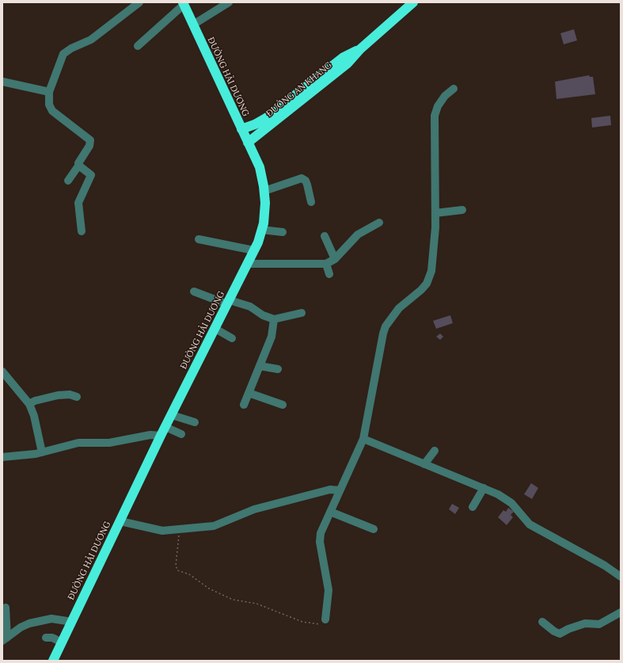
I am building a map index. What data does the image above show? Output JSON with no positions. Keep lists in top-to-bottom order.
{
  "streets": {
    "highway": ["ĐƯỜNG HẢI DƯƠNG", "ĐƯỜNG AN KHANG"]
  },
  "crossings": [
    ["ĐƯỜNG HẢI DƯƠNG", "ĐƯỜNG AN KHANG"]
  ]
}
